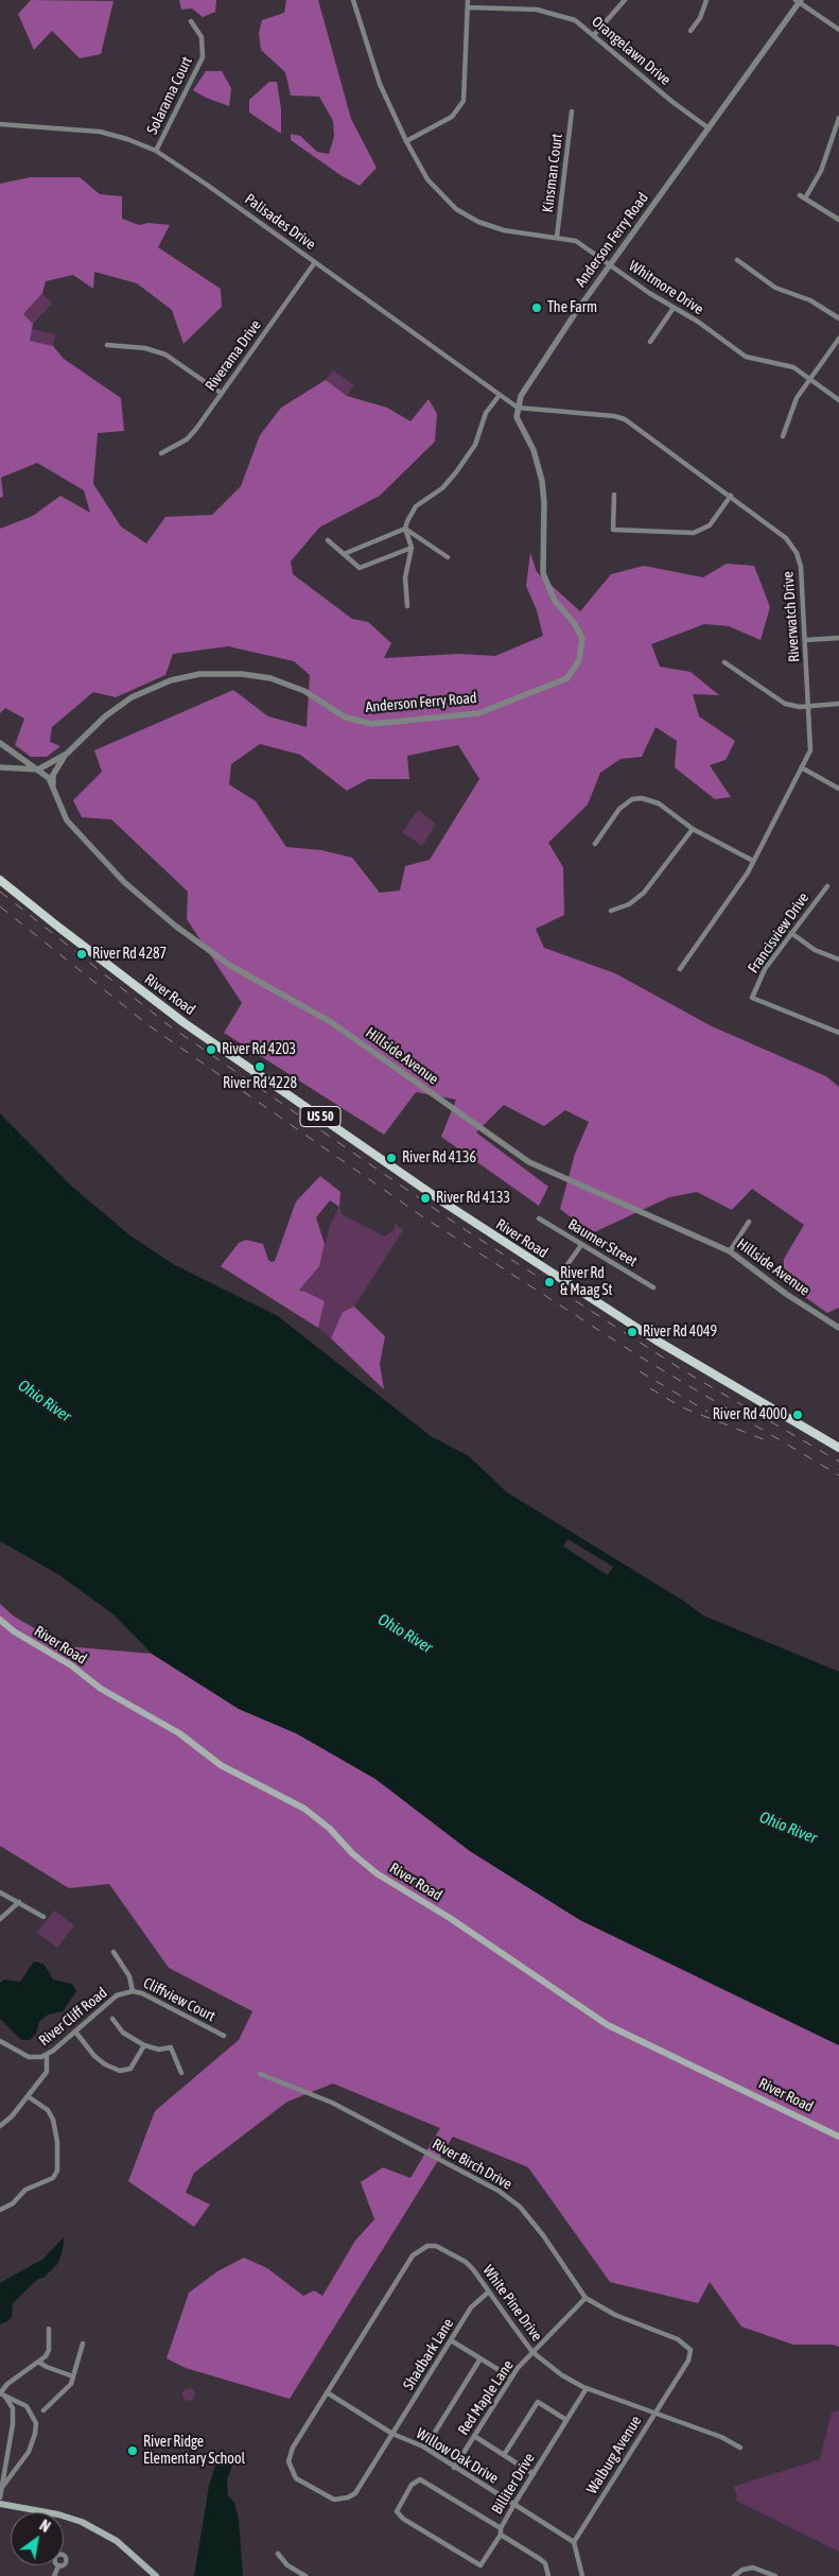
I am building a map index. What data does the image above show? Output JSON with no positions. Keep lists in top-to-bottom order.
{
  "streets": {
    "main road": ["River Road", "US 50"],
    "street": [
      "Orangelawn Drive",
      "Solarama Court",
      "Kinsman Court",
      "Palisades Drive",
      "Anderson Ferry Road",
      "Whitmore Drive",
      "Riverama Drive",
      "Riverwatch Drive",
      "Francisview Drive",
      "Hillside Avenue",
      "Baumer Street",
      "Cliffview Court",
      "River Cliff Road",
      "River Birch Drive",
      "White Pine Drive",
      "Shadbark Lane",
      "Red Maple Lane",
      "Walburg Avenue",
      "Willow Oak Drive",
      "Billiter Drive"
    ]
  },
  "crossings": [
    ["Orangelawn Drive", "Anderson Ferry Road"],
    ["Solarama Court", "Palisades Drive"],
    ["Kinsman Court", "Whitmore Drive"],
    ["Palisades Drive", "Anderson Ferry Road"],
    ["Palisades Drive", "Riverama Drive"],
    ["Palisades Drive", "Riverwatch Drive"],
    ["Anderson Ferry Road", "Whitmore Drive"],
    ["Anderson Ferry Road", "Riverwatch Drive"],
    ["Anderson Ferry Road", "Hillside Avenue"],
    ["Cliffview Court", "River Cliff Road"],
    ["River Birch Drive", "Red Maple Lane"],
    ["River Birch Drive", "Walburg Avenue"],
    ["White Pine Drive", "Shadbark Lane"],
    ["White Pine Drive", "Red Maple Lane"],
    ["White Pine Drive", "Walburg Avenue"],
    ["White Pine Drive", "Willow Oak Drive"],
    ["White Pine Drive", "Billiter Drive"],
    ["Shadbark Lane", "Willow Oak Drive"],
    ["Red Maple Lane", "Willow Oak Drive"],
    ["Walburg Avenue", "Willow Oak Drive"],
    ["Willow Oak Drive", "Billiter Drive"]
  ],
  "water": ["Ohio River"],
  "places": [
    "The Farm",
    "River Rd 4287",
    "River Rd 4203",
    "River Rd 4228",
    "River Rd 4136",
    "River Rd 4133",
    "River Rd & Maag St",
    "River Rd 4049",
    "River Rd 4000",
    "River Ridge Elementary School"
  ],
  "north": "top right"
}
